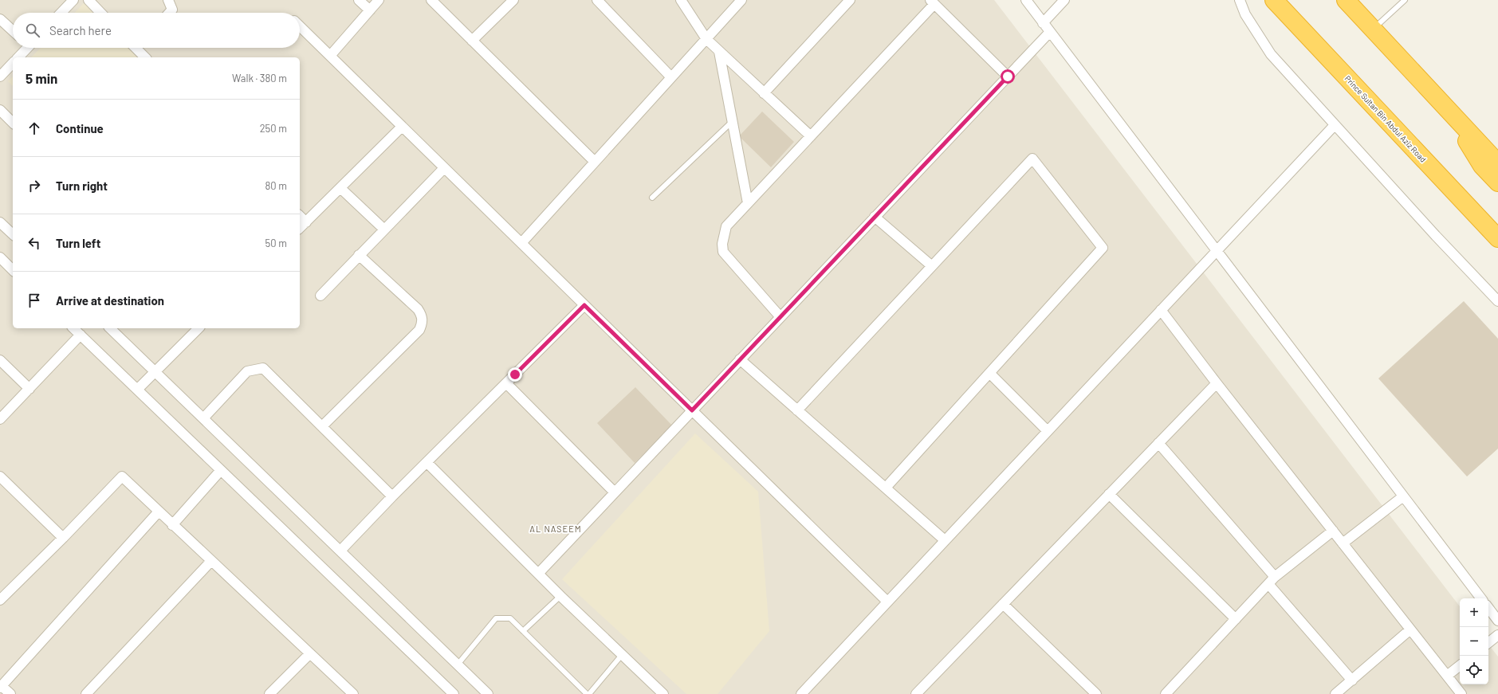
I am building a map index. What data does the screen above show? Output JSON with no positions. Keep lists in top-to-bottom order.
{
  "streets": {
    "highway": ["Prince Sultan Bin Abdul Aziz Road"]
  },
  "districts": ["AL NASEEM"],
  "page": {
    "search": "Search here",
    "heading": ["5 min", "Walk · 380 m"],
    "list": [
      ["Continue", "250 m"],
      ["Turn right", "80 m"],
      ["Turn left", "50 m"],
      "Arrive at destination"
    ],
    "map_buttons": ["+", "−"]
  }
}
